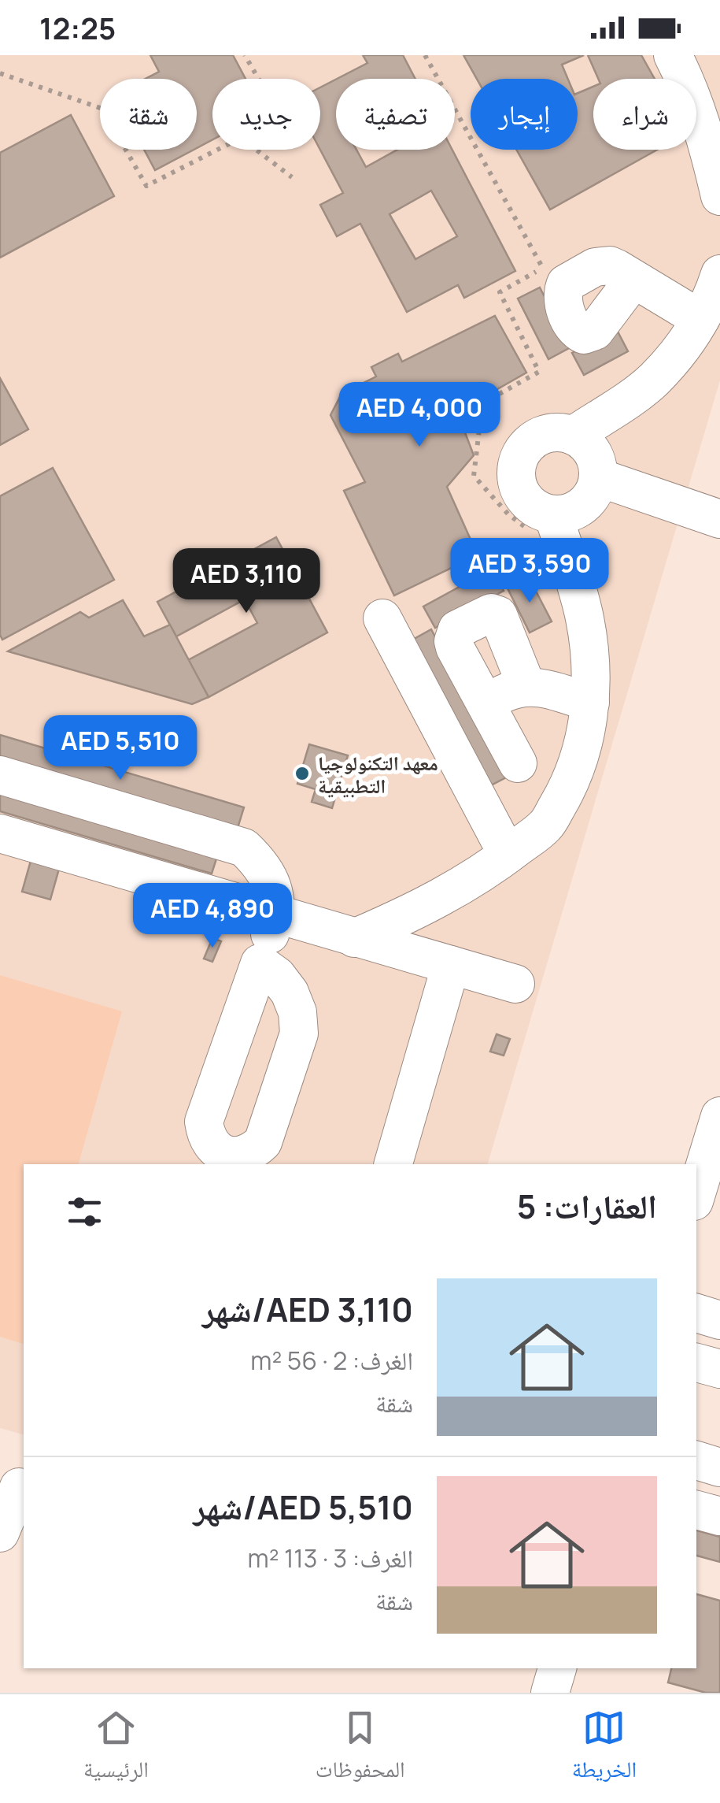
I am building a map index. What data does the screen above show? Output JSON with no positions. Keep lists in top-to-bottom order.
{
  "places": ["معهد التكنولوجيا التطبيقية"],
  "page": {
    "status": "12:25",
    "chip": [
      "شراء",
      "إيجار",
      "تصفية",
      "جديد",
      "شقة"
    ],
    "price": [
      "AED 4,000",
      "AED 3,590",
      "AED 3,110",
      "AED 5,510",
      "AED 4,890"
    ],
    "heading": "العقارات: 5",
    "list": [
      {
        "name": "AED 3,110/شهر",
        "note": "الغرف: 2 · 56 m² · شقة"
      },
      {
        "name": "AED 5,510/شهر",
        "note": "الغرف: 3 · 113 m² · شقة"
      }
    ],
    "tabs": ["الخريطة", "المحفوظات", "الرئيسية"]
  }
}
